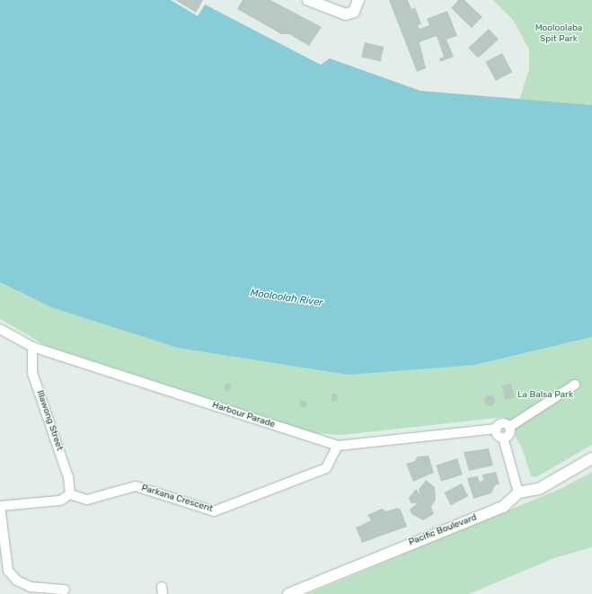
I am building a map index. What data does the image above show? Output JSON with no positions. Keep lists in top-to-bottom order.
{
  "streets": {
    "street": [
      "Harbour Parade",
      "Illawong Street",
      "Parkana Crescent",
      "Pacific Boulevard"
    ]
  },
  "crossings": [
    ["Harbour Parade", "Illawong Street"],
    ["Harbour Parade", "Parkana Crescent"],
    ["Illawong Street", "Parkana Crescent"]
  ],
  "water": ["Mooloolah River"],
  "parks": ["Mooloolaba Spit Park", "La Balsa Park"]
}
